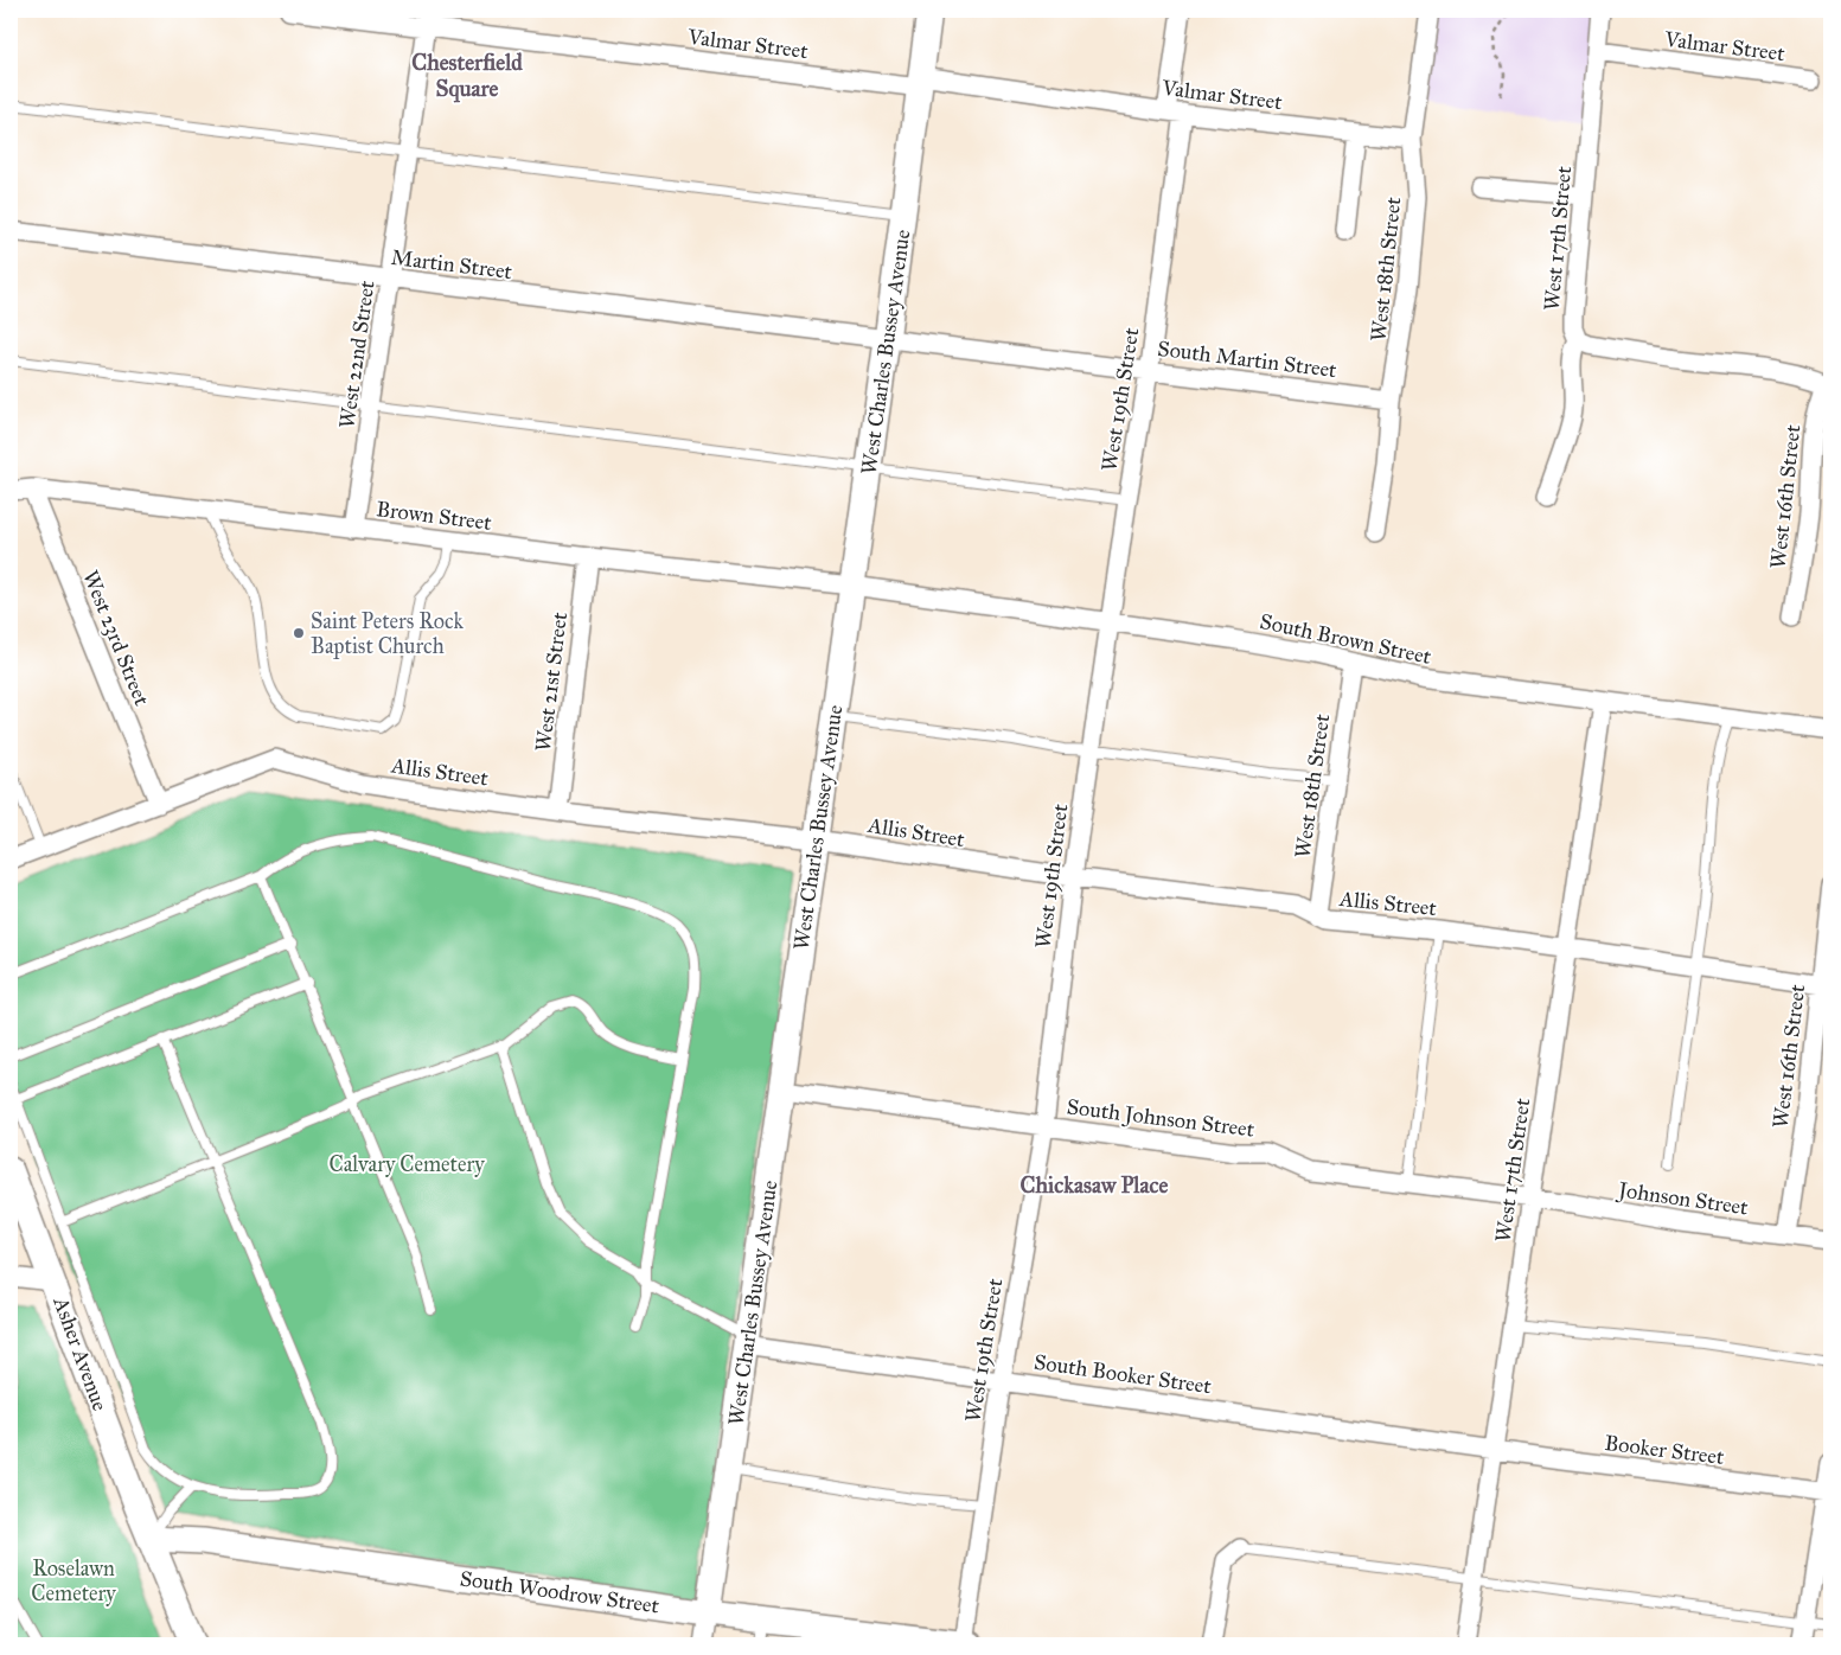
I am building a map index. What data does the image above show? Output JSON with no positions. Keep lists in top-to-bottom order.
{
  "streets": {
    "street": [
      "Valmar Street",
      "West 17th Street",
      "Martin Street",
      "West 18th Street",
      "West Charles Bussey Avenue",
      "West 22nd Street",
      "South Martin Street",
      "West 19th Street",
      "West 16th Street",
      "Brown Street",
      "West 23rd Street",
      "South Brown Street",
      "West 21st Street",
      "Allis Street",
      "South Johnson Street",
      "Johnson Street",
      "Asher Avenue",
      "South Booker Street",
      "Booker Street",
      "South Woodrow Street"
    ]
  },
  "crossings": [
    ["Valmar Street", "West 17th Street"],
    ["Valmar Street", "West 18th Street"],
    ["Valmar Street", "West Charles Bussey Avenue"],
    ["Valmar Street", "West 22nd Street"],
    ["Valmar Street", "West 19th Street"],
    ["West 17th Street", "South Brown Street"],
    ["West 17th Street", "Allis Street"],
    ["West 17th Street", "South Johnson Street"],
    ["West 17th Street", "Johnson Street"],
    ["West 17th Street", "South Booker Street"],
    ["West 17th Street", "Booker Street"],
    ["Martin Street", "West Charles Bussey Avenue"],
    ["Martin Street", "West 22nd Street"],
    ["Martin Street", "South Martin Street"],
    ["West 18th Street", "South Martin Street"],
    ["West 18th Street", "South Brown Street"],
    ["West 18th Street", "Allis Street"],
    ["West Charles Bussey Avenue", "South Martin Street"],
    ["West Charles Bussey Avenue", "Brown Street"],
    ["West Charles Bussey Avenue", "South Brown Street"],
    ["West Charles Bussey Avenue", "Allis Street"],
    ["West Charles Bussey Avenue", "South Johnson Street"],
    ["West Charles Bussey Avenue", "South Booker Street"],
    ["West Charles Bussey Avenue", "South Woodrow Street"],
    ["West 22nd Street", "Brown Street"],
    ["South Martin Street", "West 19th Street"],
    ["West 19th Street", "South Brown Street"],
    ["West 19th Street", "Allis Street"],
    ["West 19th Street", "South Johnson Street"],
    ["West 19th Street", "South Booker Street"],
    ["West 19th Street", "South Woodrow Street"],
    ["West 16th Street", "Allis Street"],
    ["West 16th Street", "Johnson Street"],
    ["Brown Street", "West 23rd Street"],
    ["Brown Street", "South Brown Street"],
    ["Brown Street", "West 21st Street"],
    ["West 23rd Street", "Allis Street"],
    ["West 21st Street", "Allis Street"],
    ["South Johnson Street", "Johnson Street"],
    ["Asher Avenue", "South Woodrow Street"],
    ["South Booker Street", "Booker Street"]
  ],
  "districts": ["Chesterfield Square", "Chickasaw Place"],
  "parks": ["Calvary Cemetery", "Roselawn Cemetery"],
  "places": ["Saint Peters Rock Baptist Church"]
}
